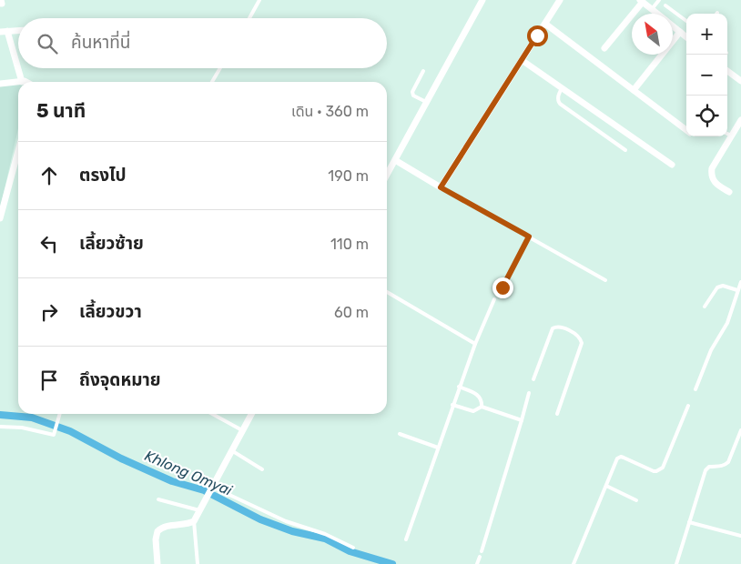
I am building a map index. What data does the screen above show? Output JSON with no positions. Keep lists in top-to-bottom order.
{
  "water": ["Khlong Omyai"],
  "north": "top left",
  "page": {
    "map_buttons": ["+", "−"],
    "search": "ค้นหาที่นี่",
    "heading": ["5 นาที", "เดิน · 360 m"],
    "list": [
      ["ตรงไป", "190 m"],
      ["เลี้ยวซ้าย", "110 m"],
      ["เลี้ยวขวา", "60 m"],
      "ถึงจุดหมาย"
    ]
  }
}
